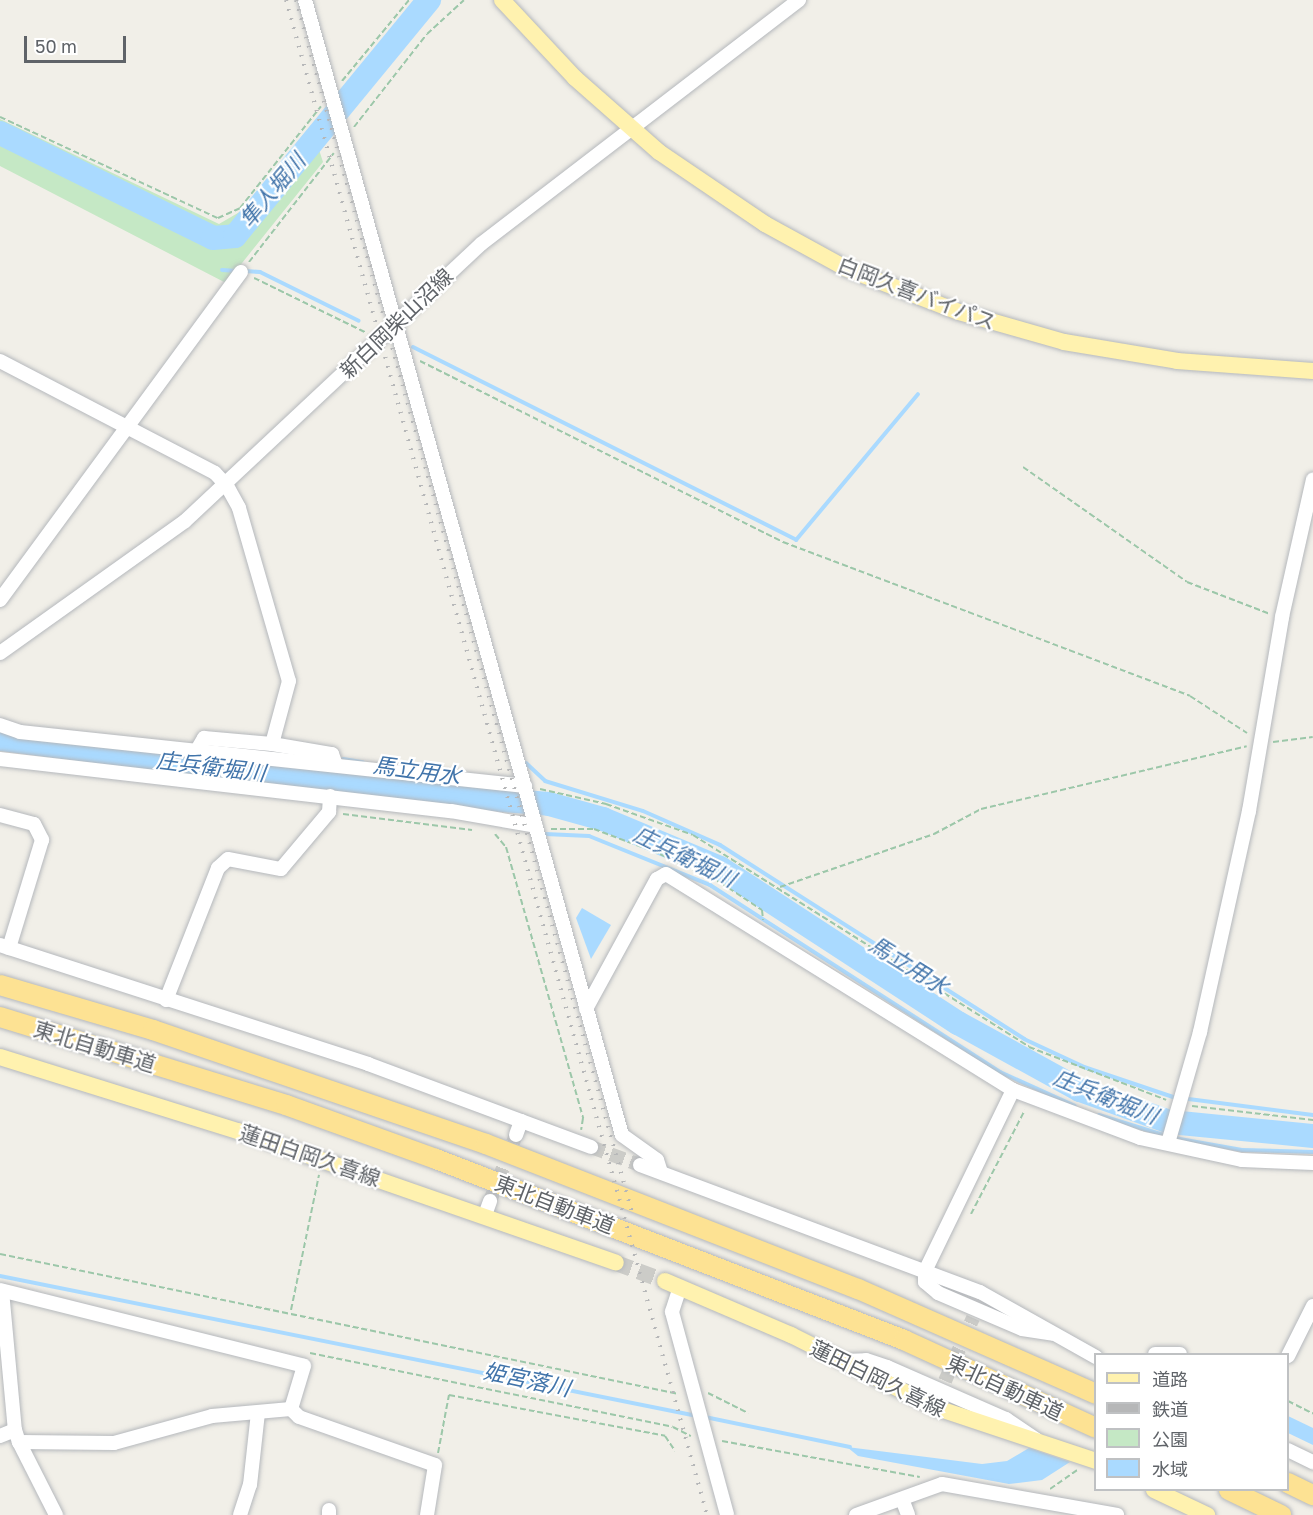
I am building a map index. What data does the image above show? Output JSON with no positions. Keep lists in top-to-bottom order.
{
  "streets": {
    "highway": ["東北自動車道"],
    "main road": ["白岡久喜バイパス", "蓮田白岡久喜線"],
    "street": ["新白岡柴山沼線"]
  },
  "crossings": [
    ["白岡久喜バイパス", "新白岡柴山沼線"]
  ],
  "water": [
    "隼人堀川",
    "庄兵衛堀川",
    "馬立用水",
    "姫宮落川"
  ],
  "legend": [
    "道路",
    "鉄道",
    "公園",
    "水域"
  ],
  "scale_bar": "50 m"
}
